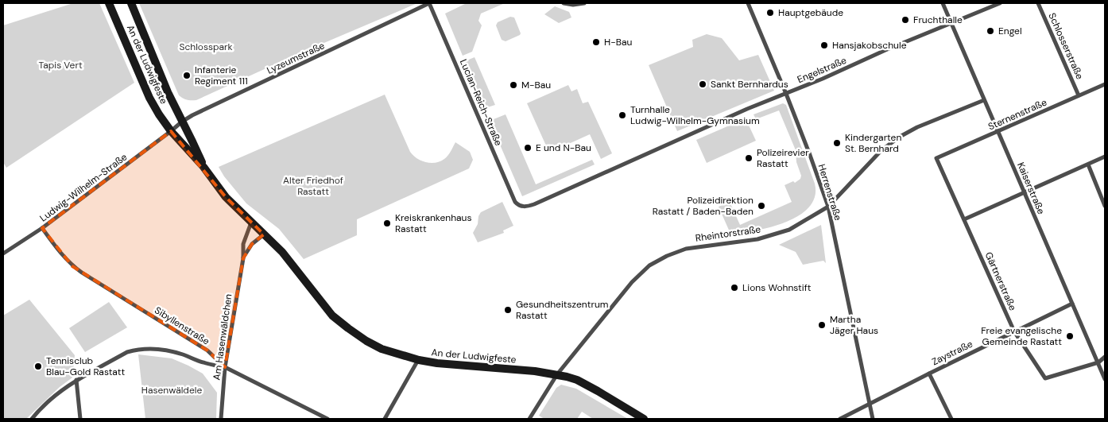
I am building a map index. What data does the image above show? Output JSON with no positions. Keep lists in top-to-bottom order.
{
  "streets": {
    "street": [
      "Schlosserstraße",
      "Lyzeumstraße",
      "An der Ludwigfeste",
      "Engelstraße",
      "Lucian-Reich-Straße",
      "Sternenstraße",
      "Ludwig-Wilhelm-Straße",
      "Kaiserstraße",
      "Herrenstraße",
      "Rheintorstraße",
      "Gärtnerstraße",
      "Sibyllenstraße",
      "Am Hasenwäldchen",
      "Zaystraße"
    ]
  },
  "crossings": [
    ["Schlosserstraße", "Sternenstraße"],
    ["Lyzeumstraße", "An der Ludwigfeste"],
    ["Lyzeumstraße", "Lucian-Reich-Straße"],
    ["Lyzeumstraße", "Ludwig-Wilhelm-Straße"],
    ["An der Ludwigfeste", "Ludwig-Wilhelm-Straße"],
    ["An der Ludwigfeste", "Rheintorstraße"],
    ["An der Ludwigfeste", "Am Hasenwäldchen"],
    ["Engelstraße", "Lucian-Reich-Straße"],
    ["Engelstraße", "Kaiserstraße"],
    ["Engelstraße", "Herrenstraße"],
    ["Sternenstraße", "Kaiserstraße"],
    ["Sternenstraße", "Gärtnerstraße"],
    ["Ludwig-Wilhelm-Straße", "Sibyllenstraße"],
    ["Kaiserstraße", "Rheintorstraße"],
    ["Kaiserstraße", "Gärtnerstraße"],
    ["Kaiserstraße", "Zaystraße"],
    ["Herrenstraße", "Rheintorstraße"],
    ["Herrenstraße", "Zaystraße"],
    ["Gärtnerstraße", "Zaystraße"],
    ["Sibyllenstraße", "Am Hasenwäldchen"]
  ],
  "parks": [
    "Schlosspark",
    "Tapis Vert",
    "Alter Friedhof Rastatt",
    "Hasenwäldele"
  ],
  "places": [
    "Hauptgebäude",
    "Fruchthalle",
    "Engel",
    "H-Bau",
    "Hansjakobschule",
    "Infanterie Regiment 111",
    "Sankt Bernhardus",
    "M-Bau",
    "Turnhalle Ludwig-Wilhelm-Gymnasium",
    "Kindergarten St. Bernhard",
    "E und N-Bau",
    "Polizeirevier Rastatt",
    "Polizeidirektion Rastatt / Baden-Baden",
    "Kreiskrankenhaus Rastatt",
    "Lions Wohnstift",
    "Gesundheitszentrum Rastatt",
    "Martha Jäger Haus",
    "Freie evangelische Gemeinde Rastatt",
    "Tennisclub Blau-Gold Rastatt"
  ]
}
